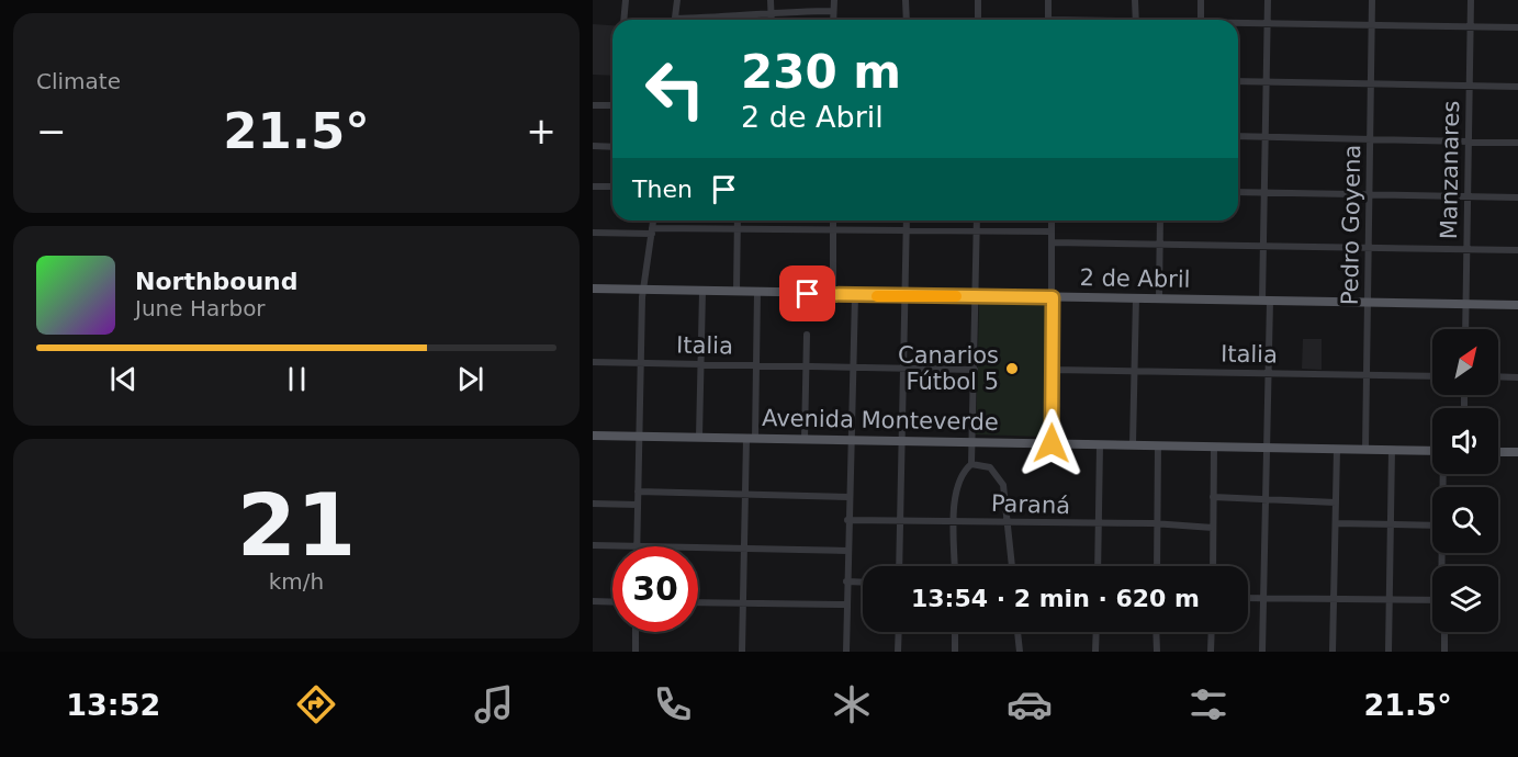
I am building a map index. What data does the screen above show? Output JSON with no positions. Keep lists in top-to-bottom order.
{
  "streets": {
    "main road": ["2 de Abril", "Avenida Monteverde"],
    "street": [
      "Manzanares",
      "Pedro Goyena",
      "Italia",
      "Paraná"
    ]
  },
  "crossings": [
    ["Manzanares", "2 de Abril"],
    ["Pedro Goyena", "2 de Abril"],
    ["Pedro Goyena", "Italia"],
    ["Pedro Goyena", "Avenida Monteverde"]
  ],
  "places": ["Canarios Fútbol 5"],
  "north": "top right",
  "page": {
    "tile": [
      "Climate",
      ["21", "km/h"]
    ],
    "turn": ["230 m", "2 de Abril"],
    "heat": ["−", "21.5°", "+"],
    "then": "Then",
    "song": ["Northbound", "June Harbor"],
    "limit": "30",
    "trip": "13:54 · 2 min · 620 m",
    "tabs": ["13:52", "21.5°"]
  }
}
